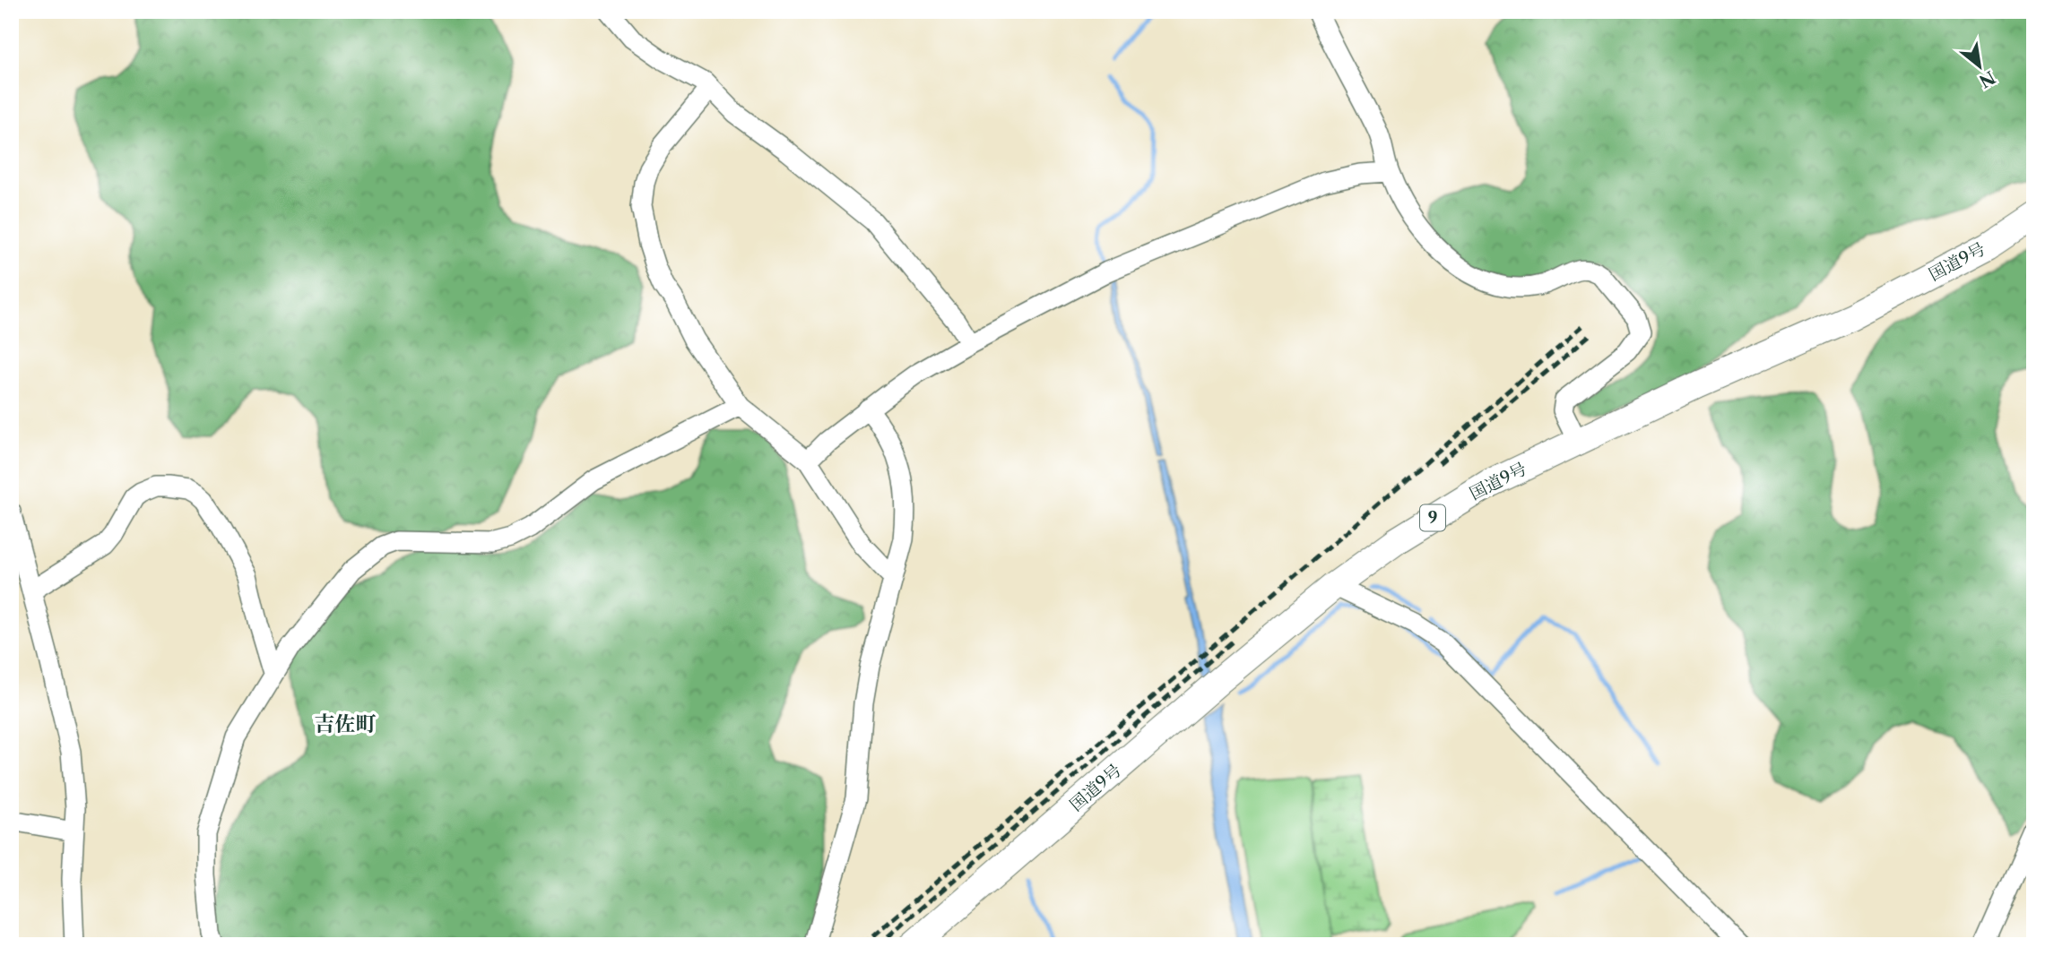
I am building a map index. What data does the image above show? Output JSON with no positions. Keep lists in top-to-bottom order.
{
  "streets": {
    "highway": ["国道9号", "9"]
  },
  "districts": ["吉佐町"],
  "north": "bottom right"
}
